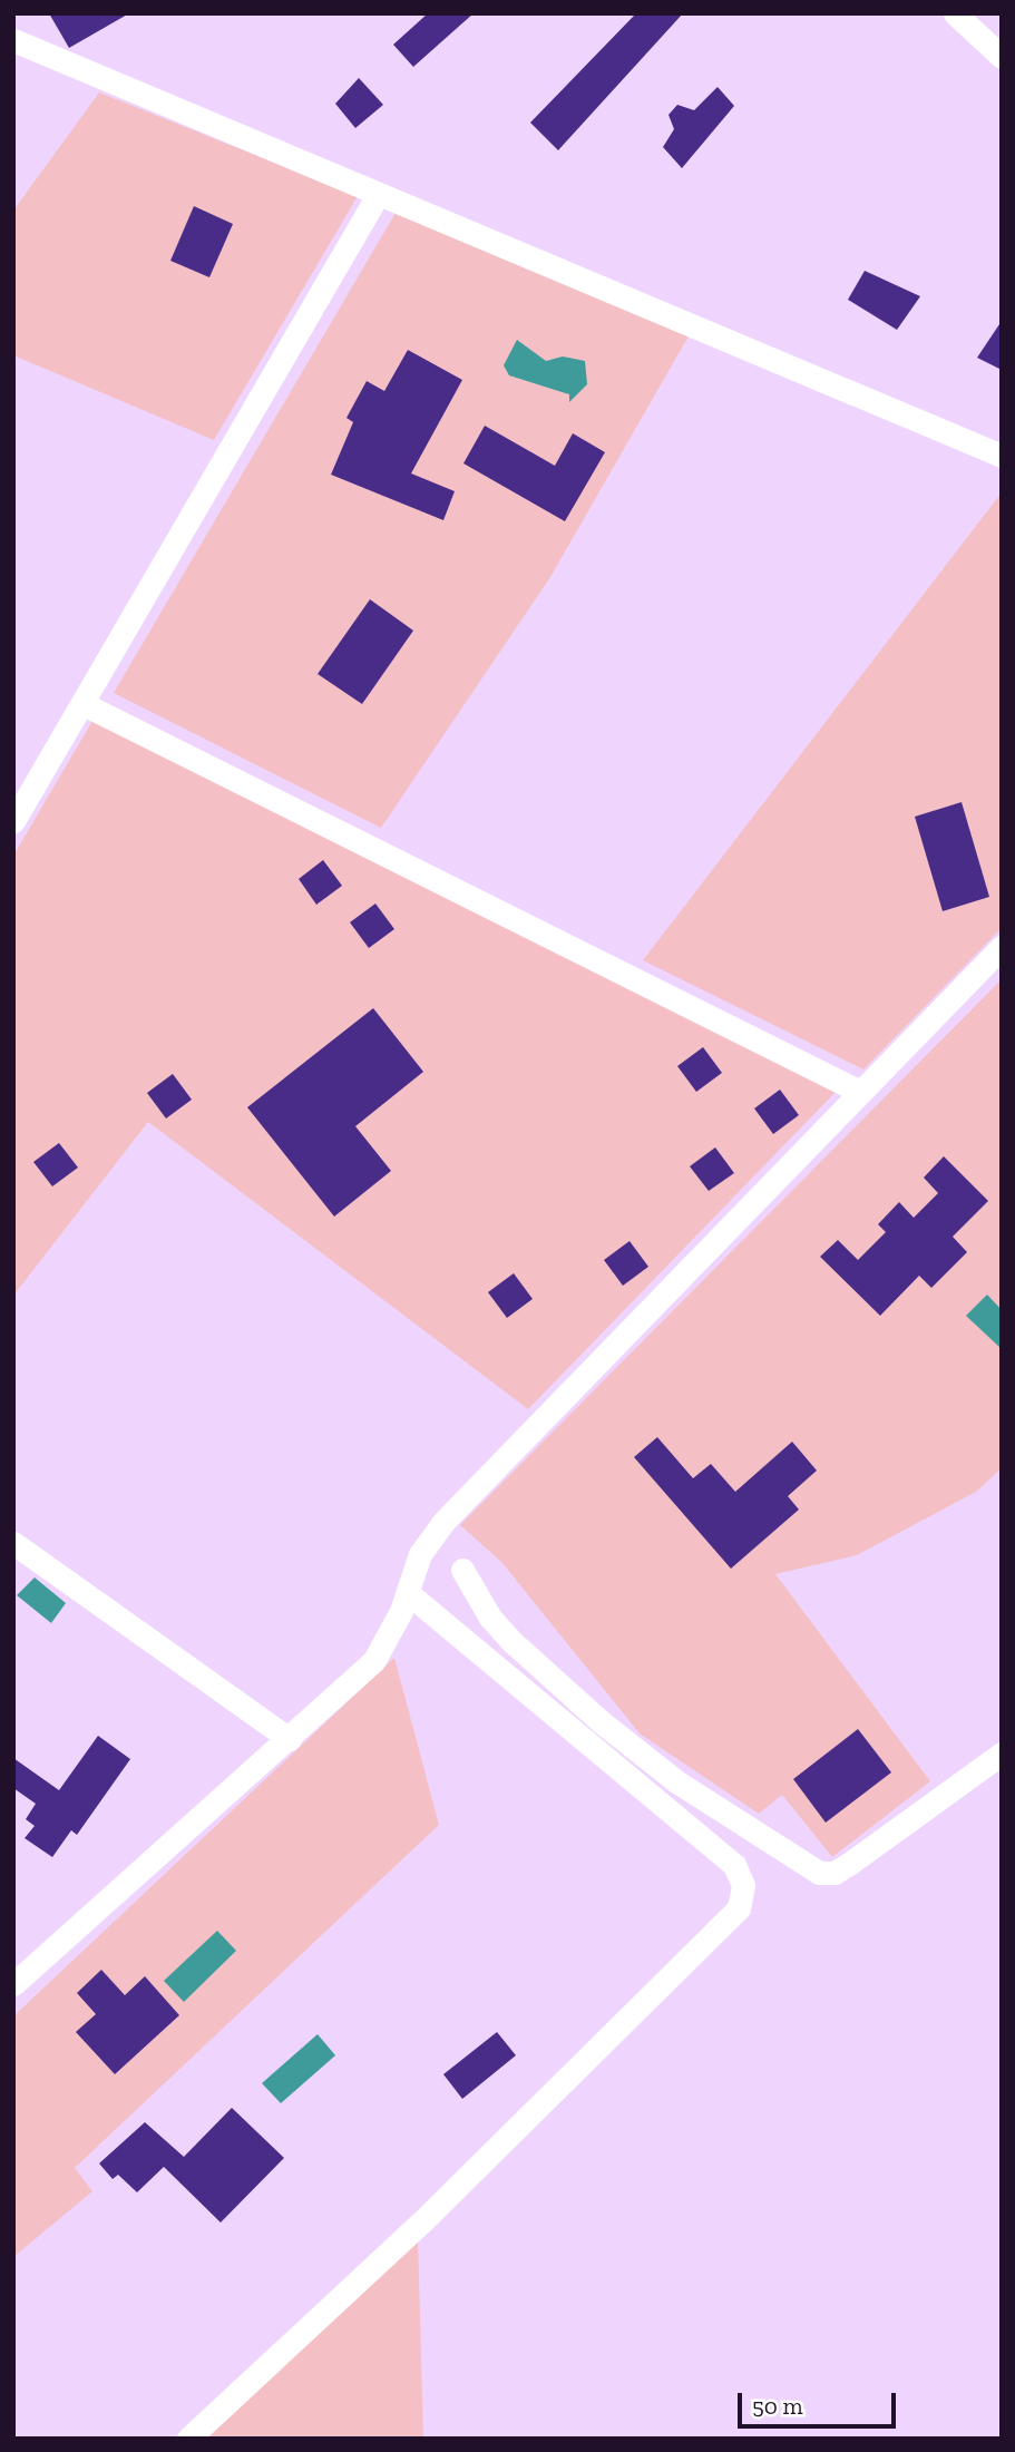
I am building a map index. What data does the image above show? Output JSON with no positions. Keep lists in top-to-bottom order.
{
  "scale_bar": "50 m"
}
